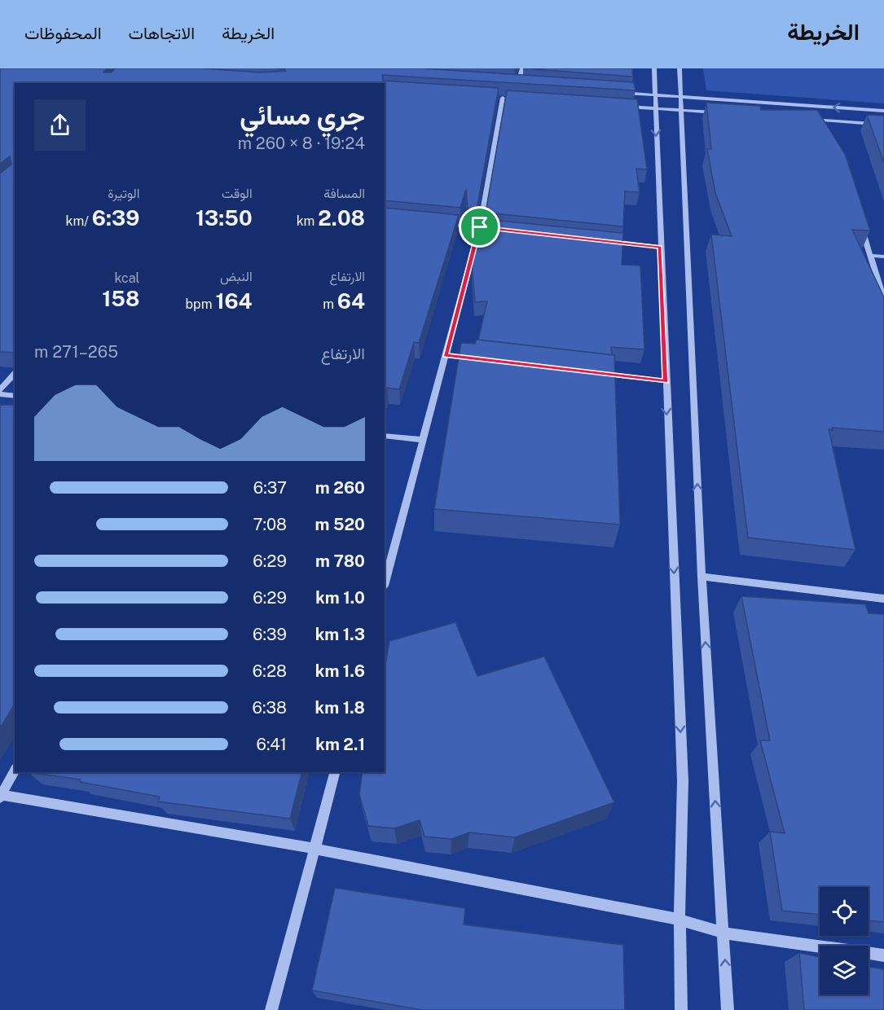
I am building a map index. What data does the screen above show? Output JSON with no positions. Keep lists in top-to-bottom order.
{
  "page": {
    "header": "الخريطة",
    "nav": ["الخريطة", "الاتجاهات", "المحفوظات"],
    "heading": ["جري مسائي", "19:24 · 8 × 260 m"],
    "stats": [
      ["المسافة", "2.08 km"],
      ["الوقت", "13:50"],
      ["الوتيرة", "6:39 /km"],
      ["الارتفاع", "64 m"],
      ["النبض", "164 bpm"],
      ["kcal", "158"]
    ],
    "chart": ["الارتفاع", "265–271 m"],
    "list": [
      {
        "name": "260 m",
        "note": "6:37"
      },
      {
        "name": "520 m",
        "note": "7:08"
      },
      {
        "name": "780 m",
        "note": "6:29"
      },
      {
        "name": "1.0 km",
        "note": "6:29"
      },
      {
        "name": "1.3 km",
        "note": "6:39"
      },
      {
        "name": "1.6 km",
        "note": "6:28"
      },
      {
        "name": "1.8 km",
        "note": "6:38"
      },
      {
        "name": "2.1 km",
        "note": "6:41"
      }
    ]
  }
}
